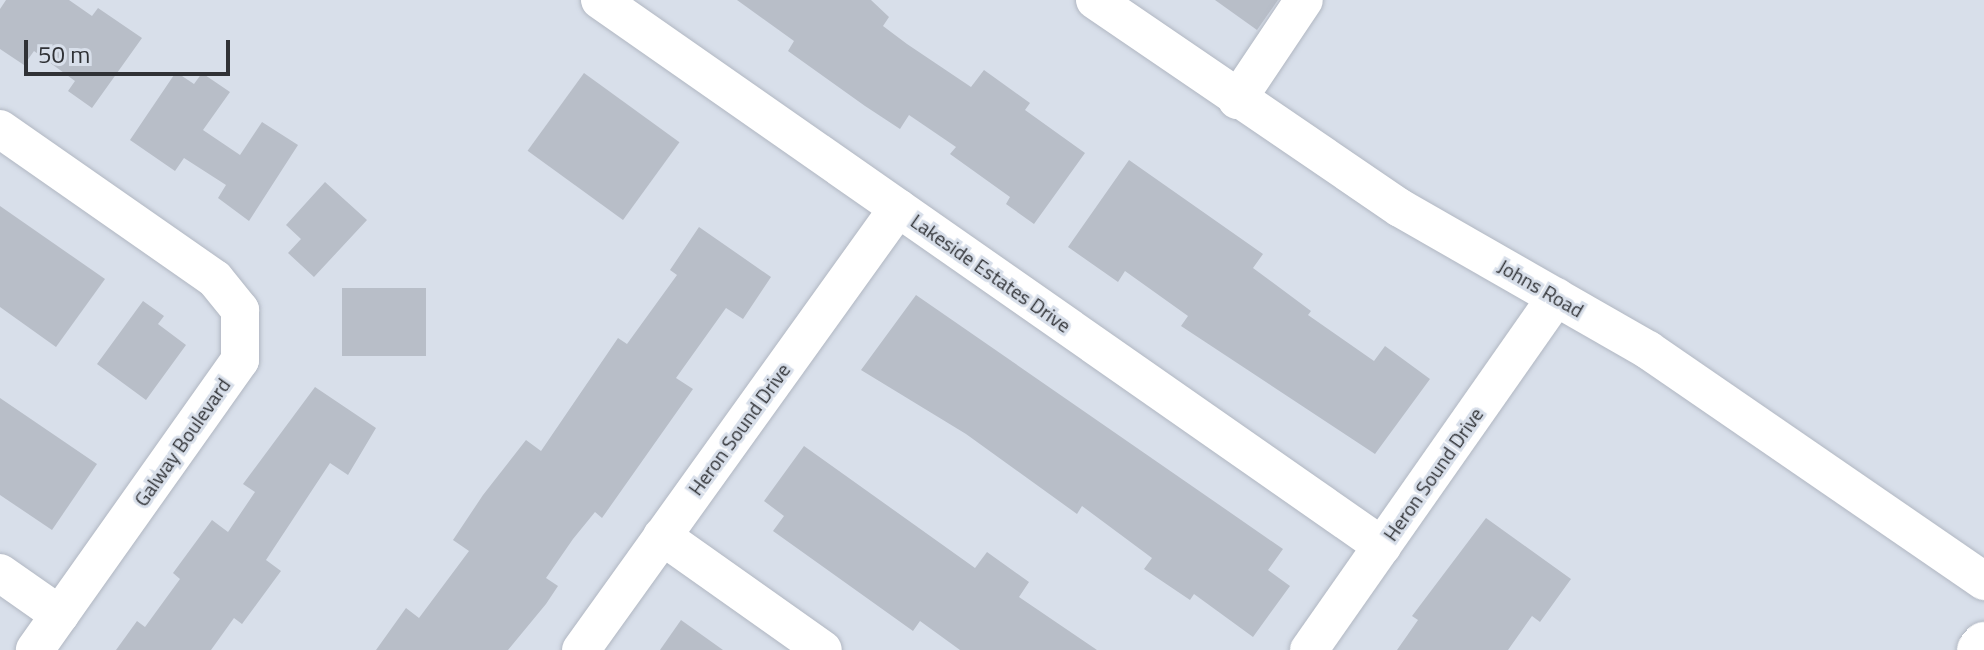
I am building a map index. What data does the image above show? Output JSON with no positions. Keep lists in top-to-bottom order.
{
  "streets": {
    "street": [
      "Lakeside Estates Drive",
      "Johns Road",
      "Heron Sound Drive",
      "Galway Boulevard"
    ]
  },
  "crossings": [
    ["Lakeside Estates Drive", "Heron Sound Drive"],
    ["Johns Road", "Heron Sound Drive"]
  ],
  "scale_bar": "50 m"
}
